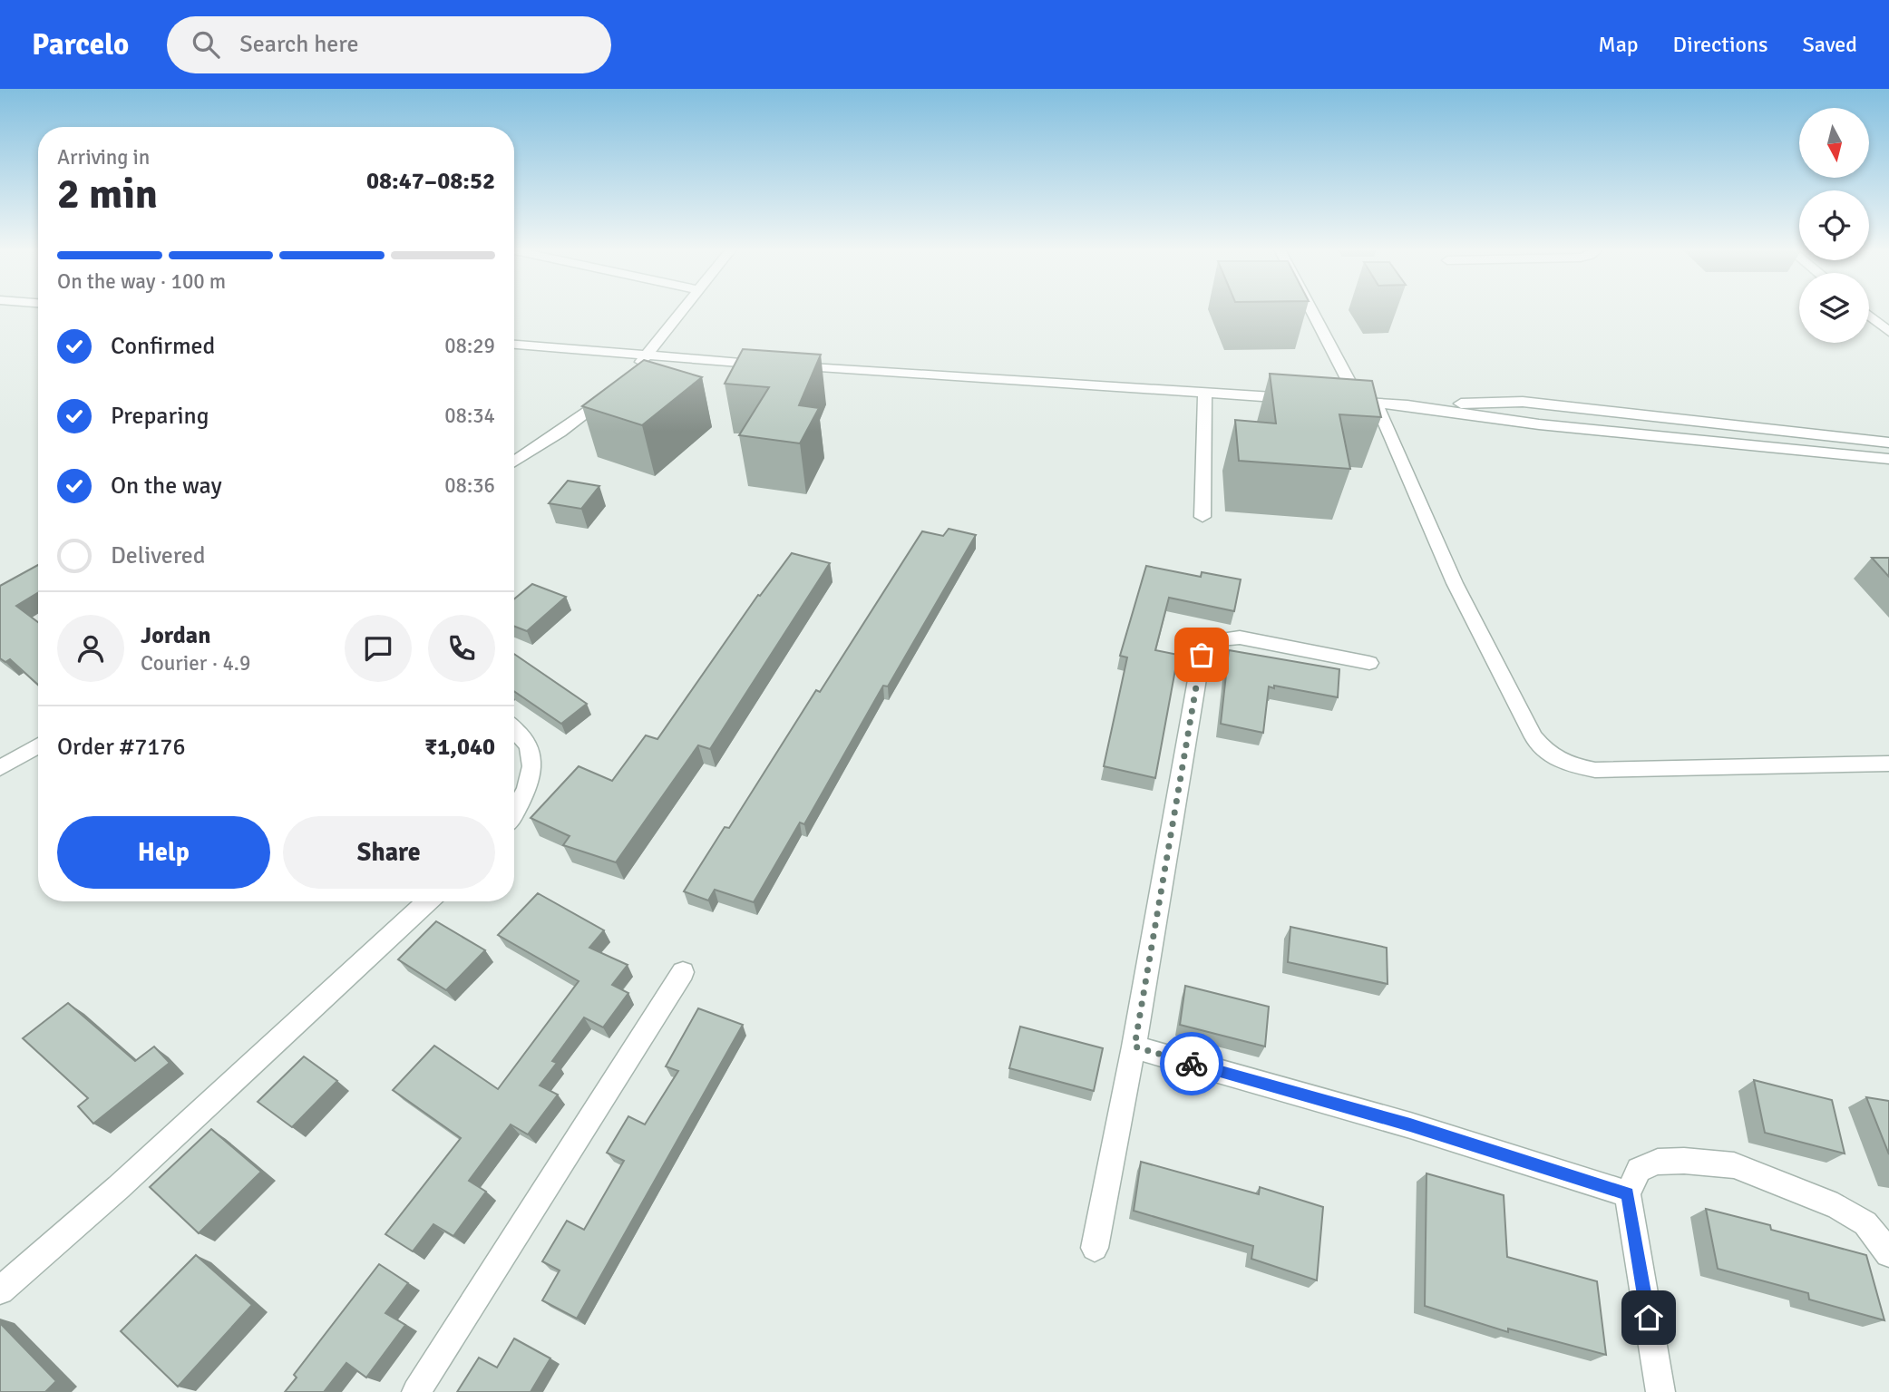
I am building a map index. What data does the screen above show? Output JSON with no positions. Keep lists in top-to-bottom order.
{
  "north": "bottom",
  "page": {
    "header": "Parcelo",
    "search": "Search here",
    "nav": ["Map", "Directions", "Saved"],
    "heading": ["2 min", "Arriving in", "08:47–08:52"],
    "panel": [
      "Jordan",
      "Courier · 4.9",
      "Order #7176",
      "₹1,040"
    ],
    "bar": "On the way · 100 m",
    "list": [
      ["Confirmed", "08:29"],
      ["Preparing", "08:34"],
      ["On the way", "08:36"],
      "Delivered"
    ],
    "buttons": ["Help", "Share"]
  }
}
